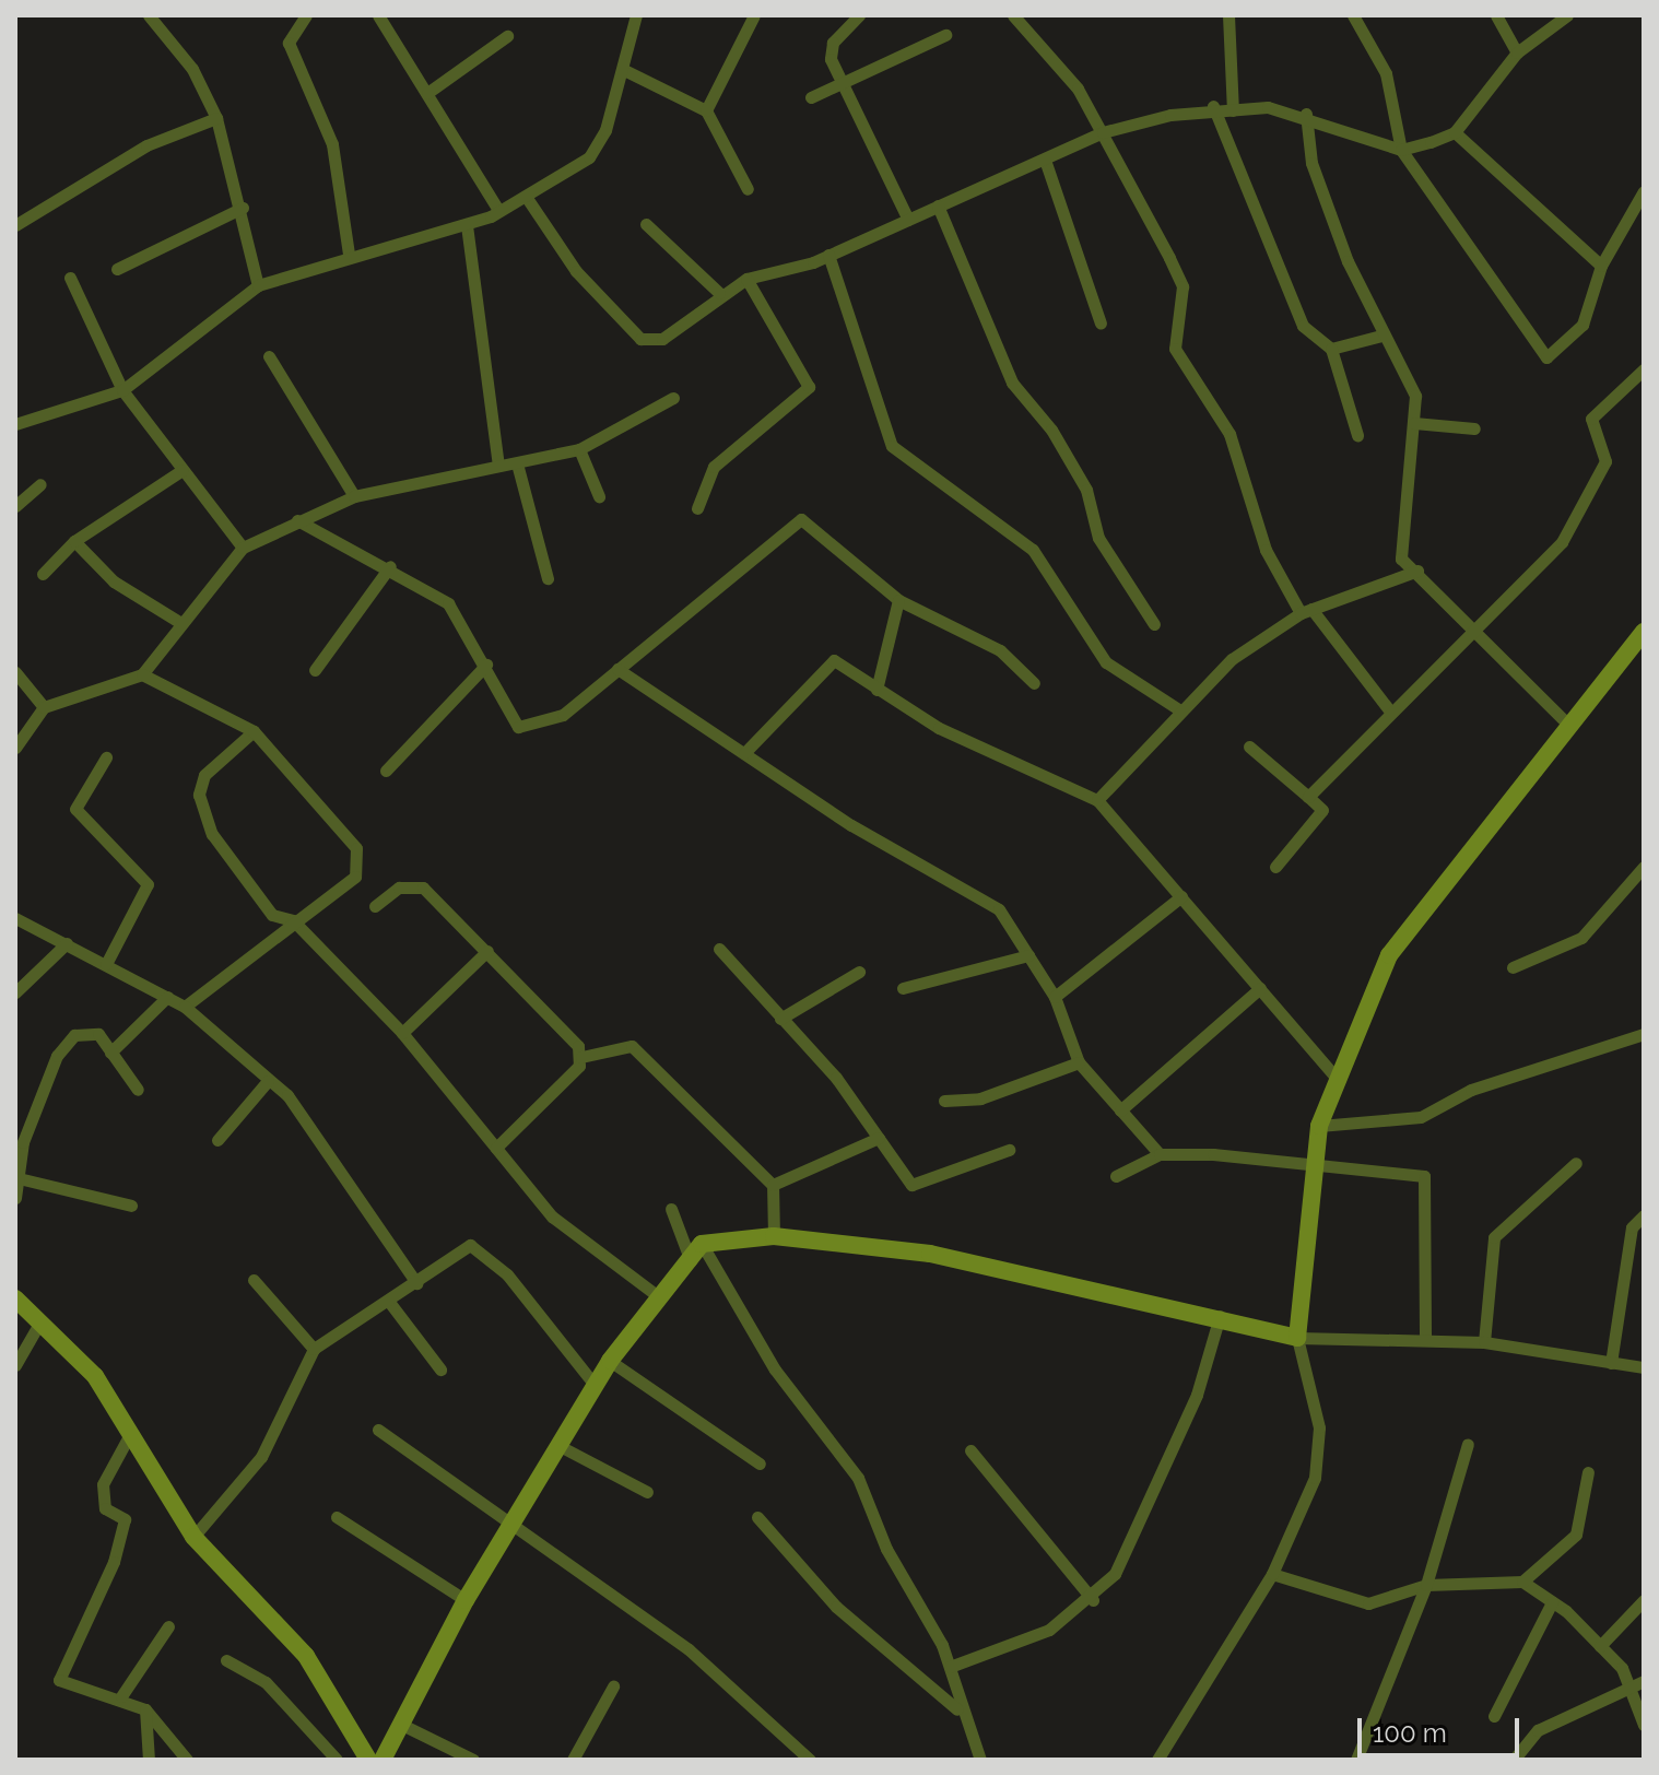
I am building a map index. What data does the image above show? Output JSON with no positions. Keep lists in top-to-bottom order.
{
  "scale_bar": "100 m"
}
